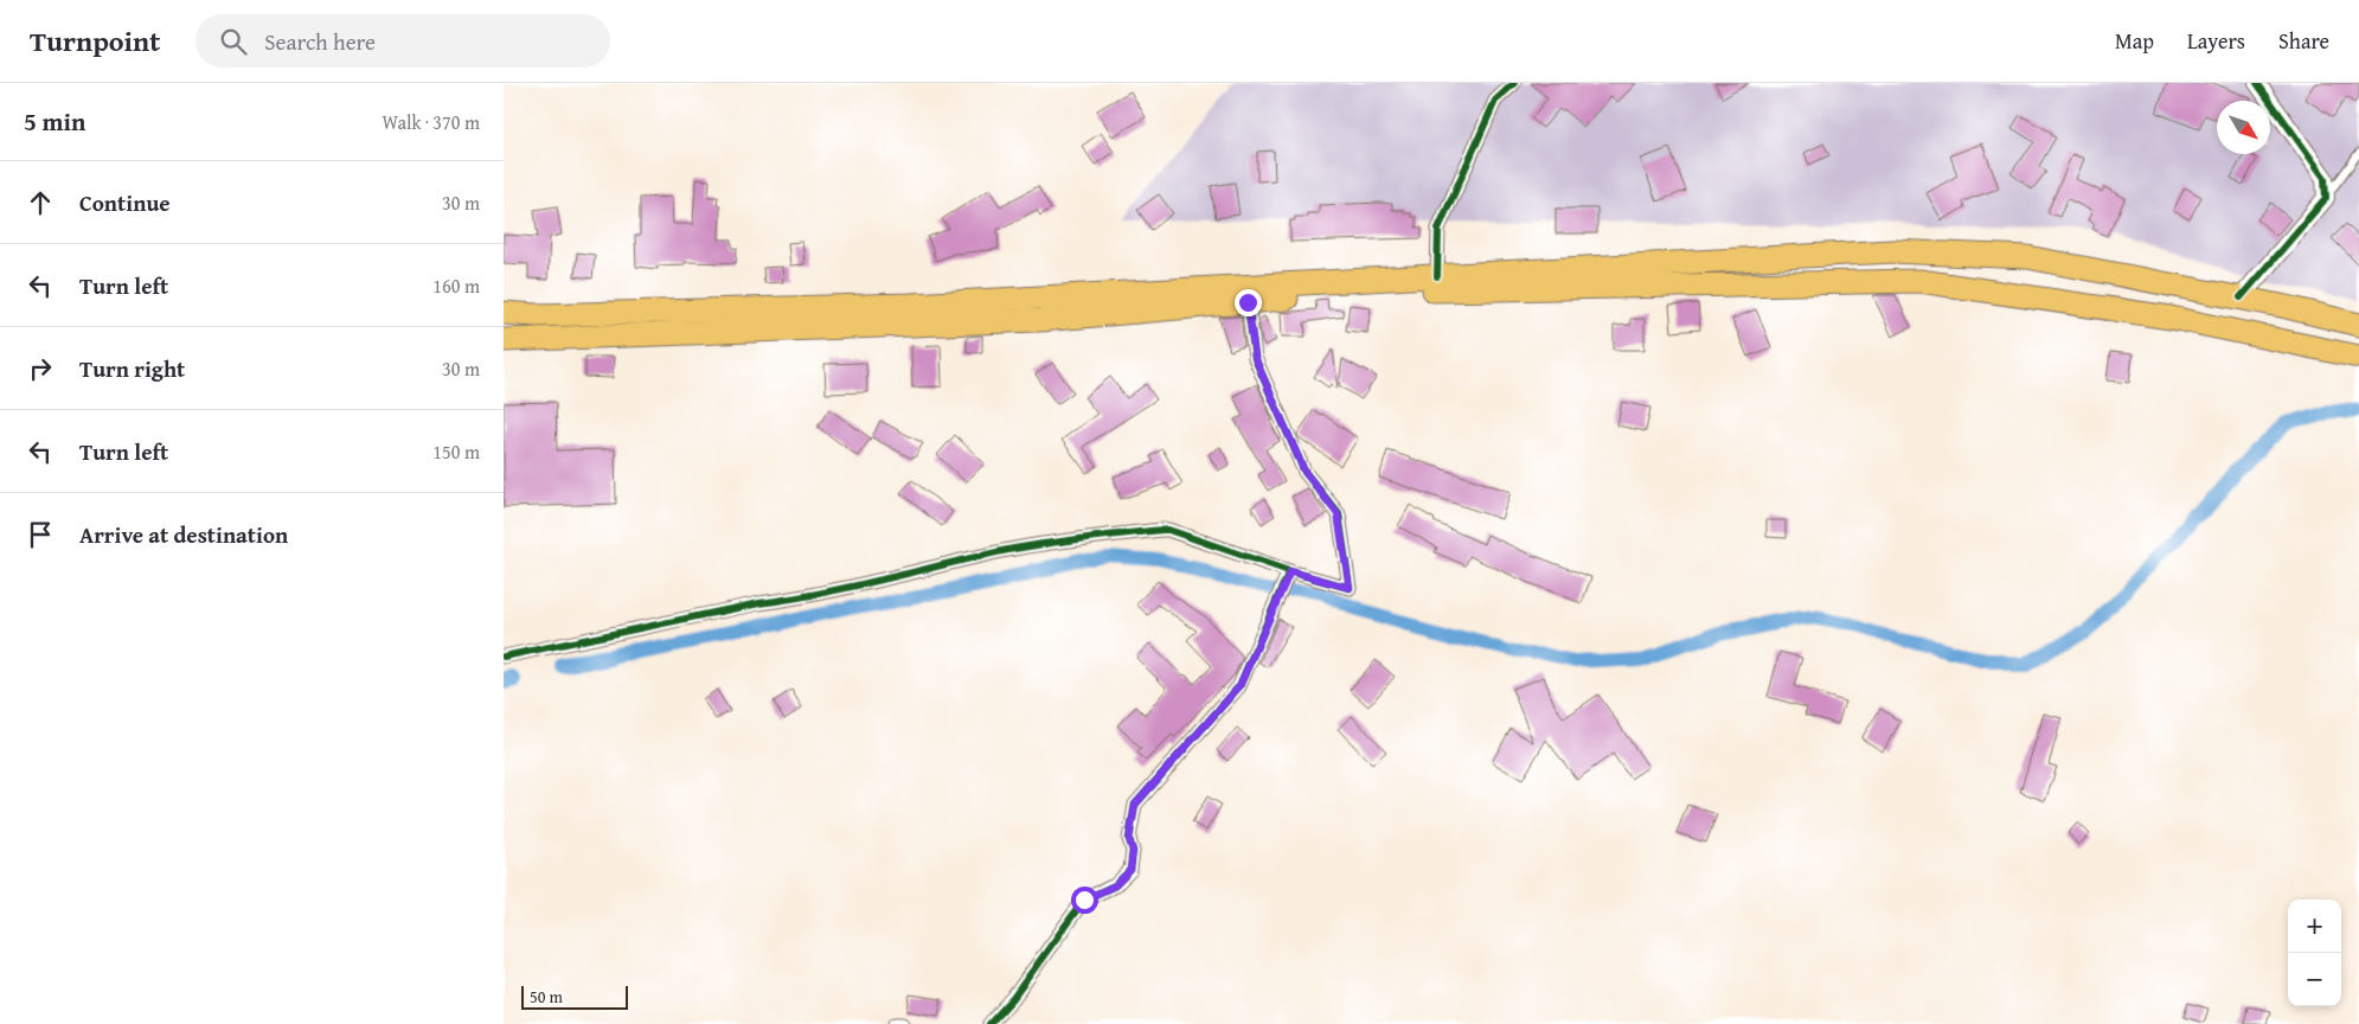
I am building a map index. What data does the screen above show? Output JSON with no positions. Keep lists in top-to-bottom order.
{
  "scale_bar": "50 m",
  "north": "bottom right",
  "page": {
    "header": "Turnpoint",
    "search": "Search here",
    "nav": ["Map", "Layers", "Share"],
    "heading": ["5 min", "Walk · 370 m"],
    "list": [
      ["Continue", "30 m"],
      ["Turn left", "160 m"],
      ["Turn right", "30 m"],
      ["Turn left", "150 m"],
      "Arrive at destination"
    ],
    "map_buttons": ["+", "−"],
    "scale": "50 m"
  }
}
